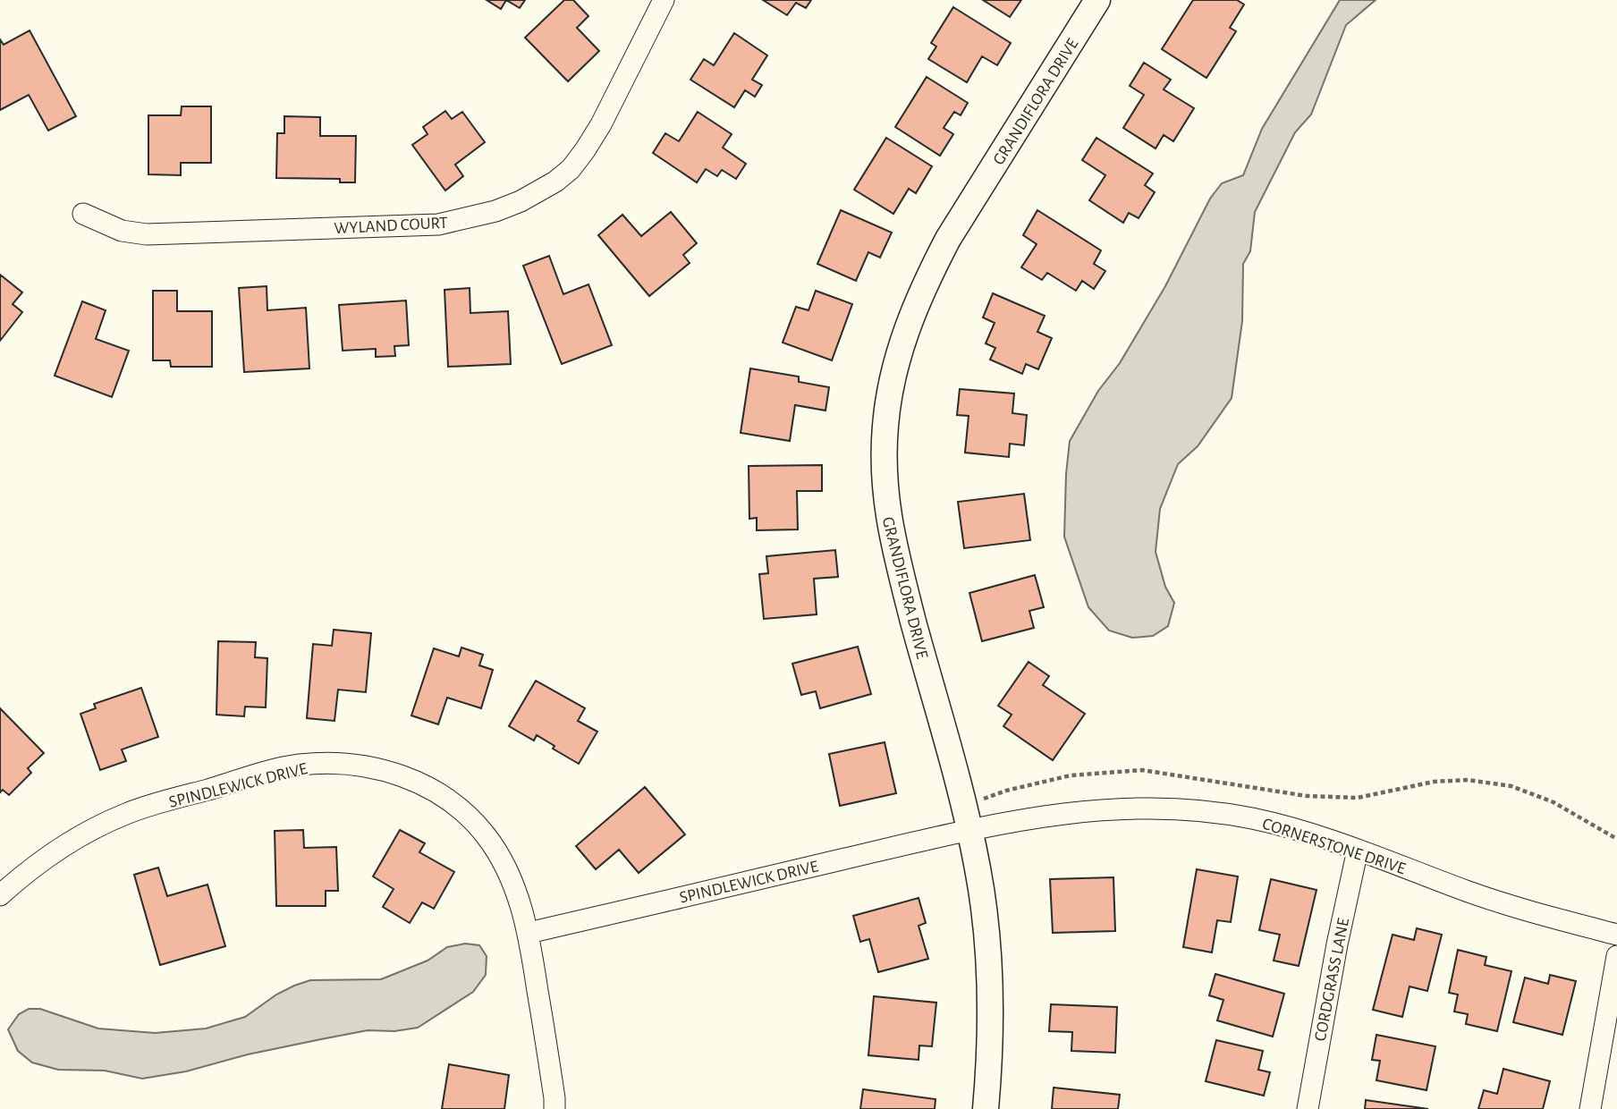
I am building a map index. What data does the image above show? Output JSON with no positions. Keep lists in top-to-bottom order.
{
  "streets": {
    "street": [
      "GRANDIFLORA DRIVE",
      "WYLAND COURT",
      "SPINDLEWICK DRIVE",
      "CORNERSTONE DRIVE",
      "CORDGRASS LANE"
    ]
  },
  "crossings": [
    ["GRANDIFLORA DRIVE", "SPINDLEWICK DRIVE"],
    ["GRANDIFLORA DRIVE", "CORNERSTONE DRIVE"],
    ["SPINDLEWICK DRIVE", "CORNERSTONE DRIVE"],
    ["CORNERSTONE DRIVE", "CORDGRASS LANE"]
  ]
}
